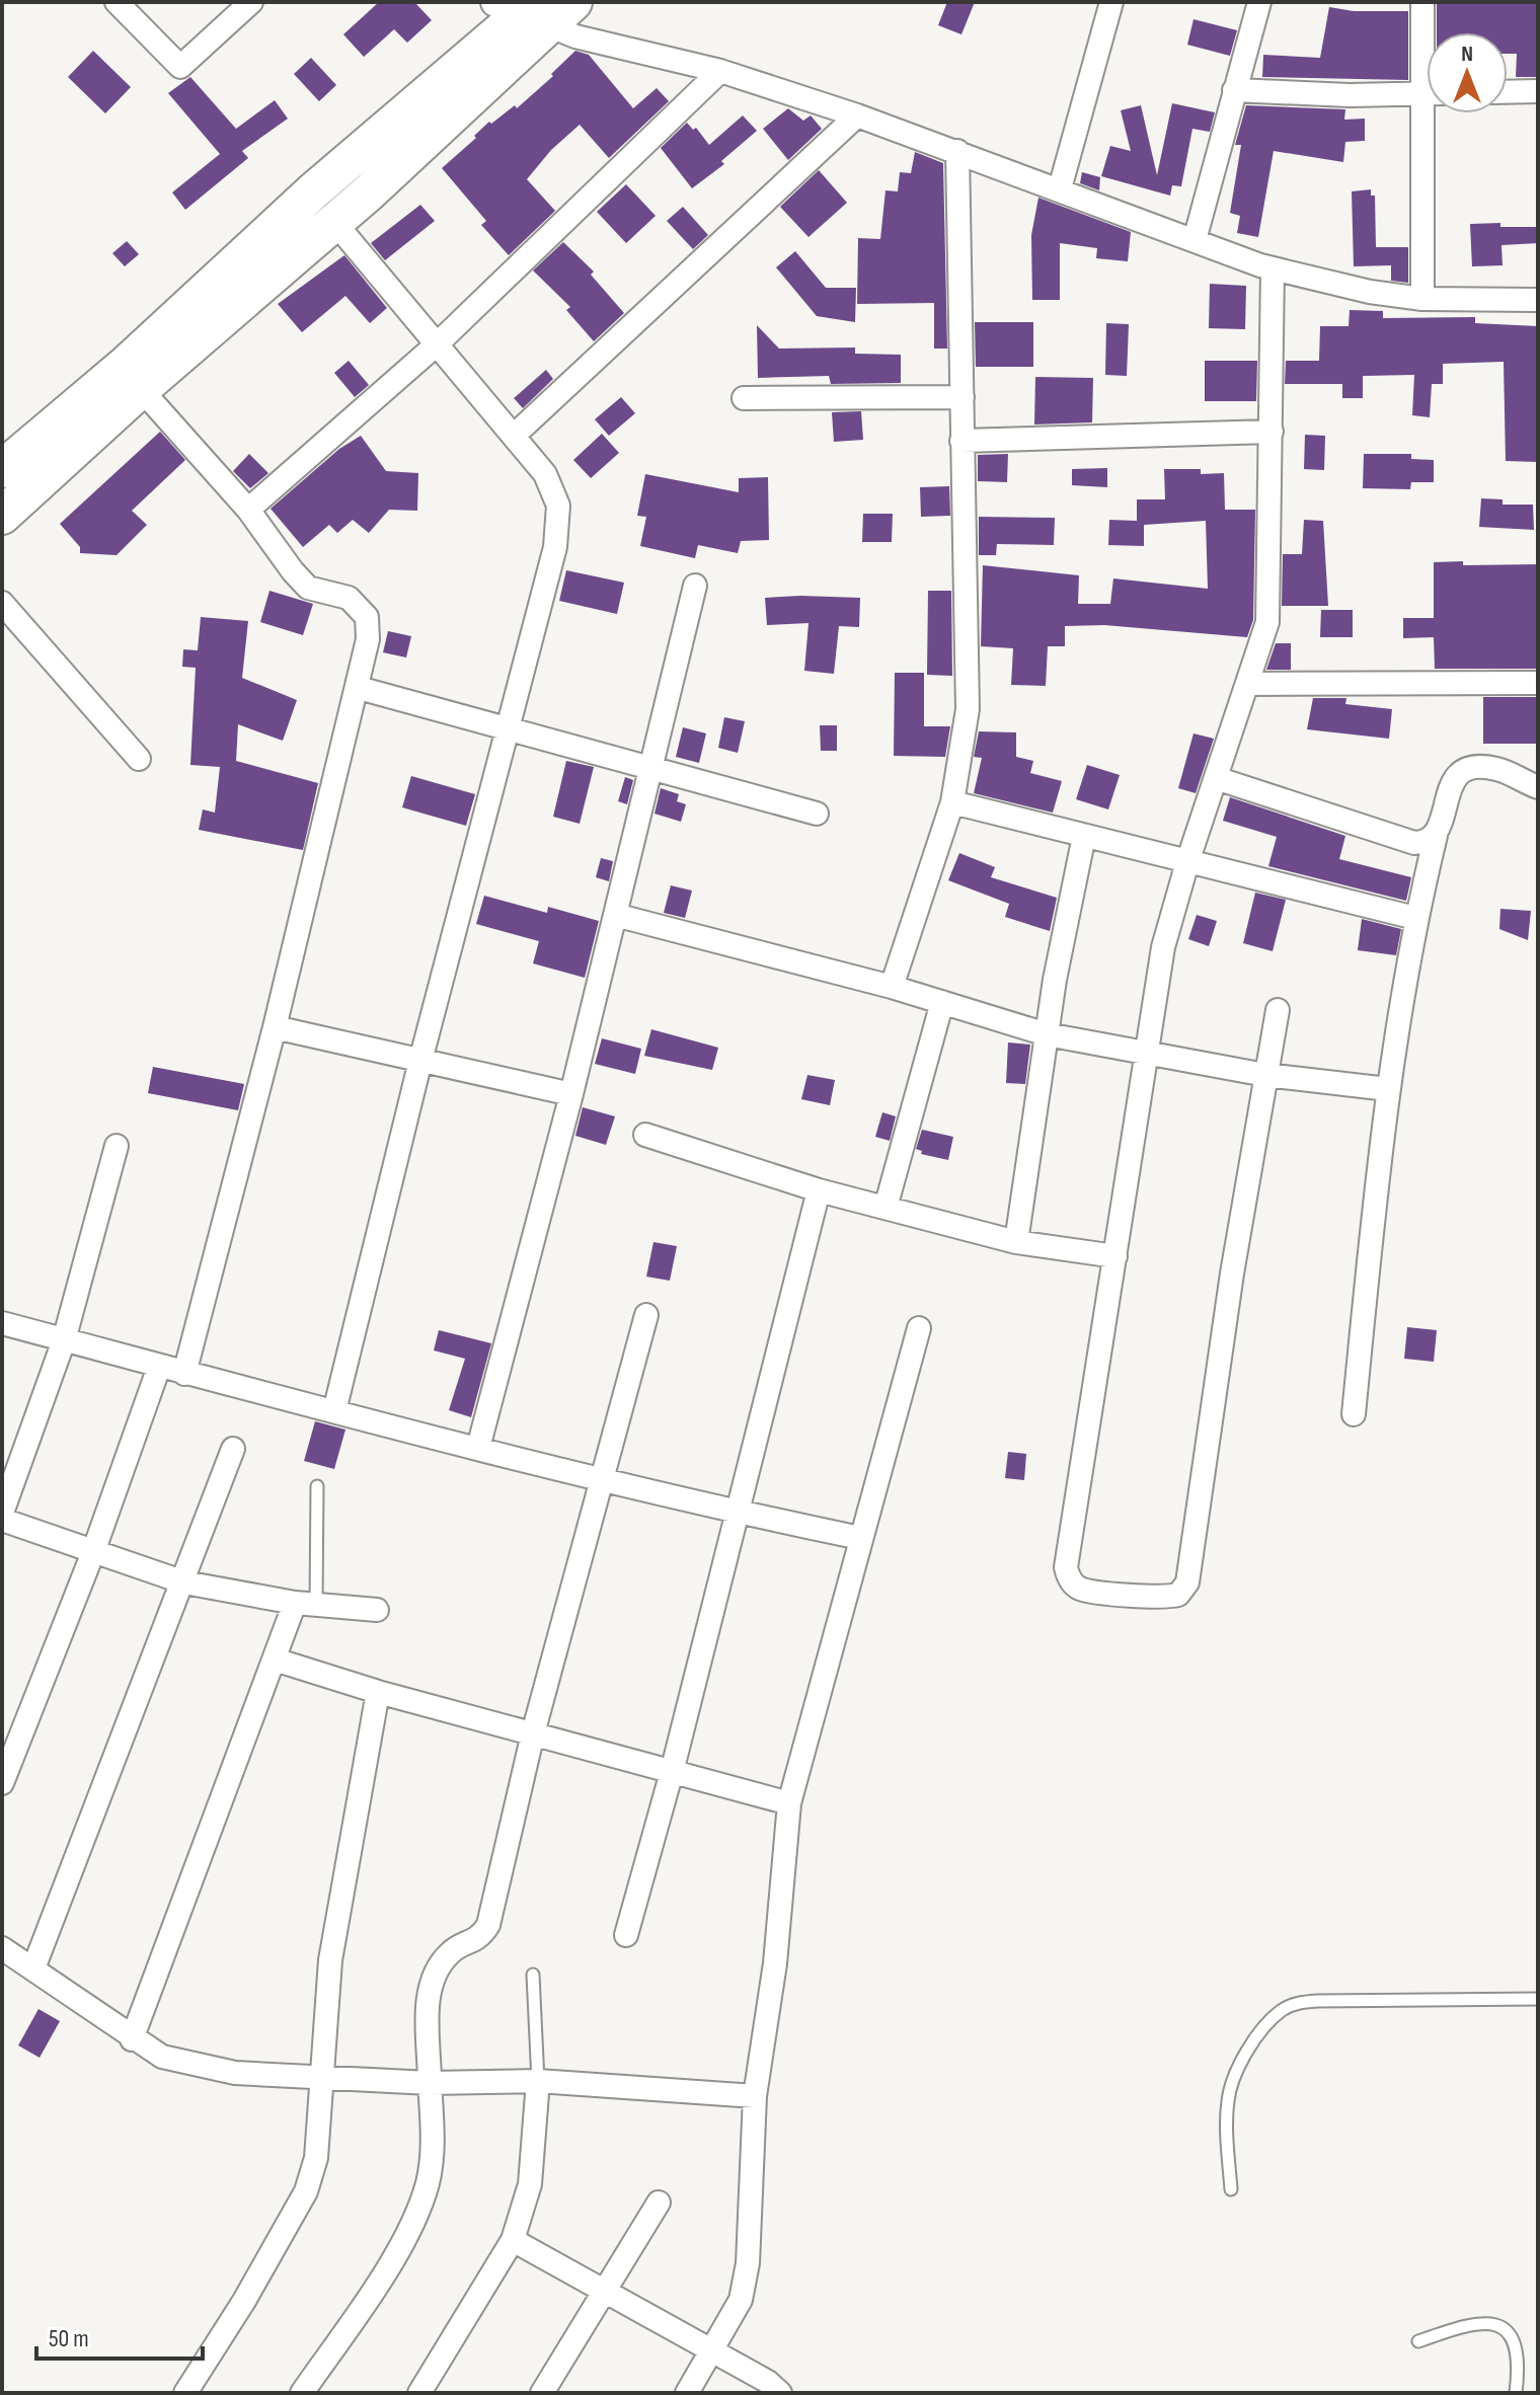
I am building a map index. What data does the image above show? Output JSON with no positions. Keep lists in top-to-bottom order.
{
  "scale_bar": "50 m",
  "north": "top"
}
